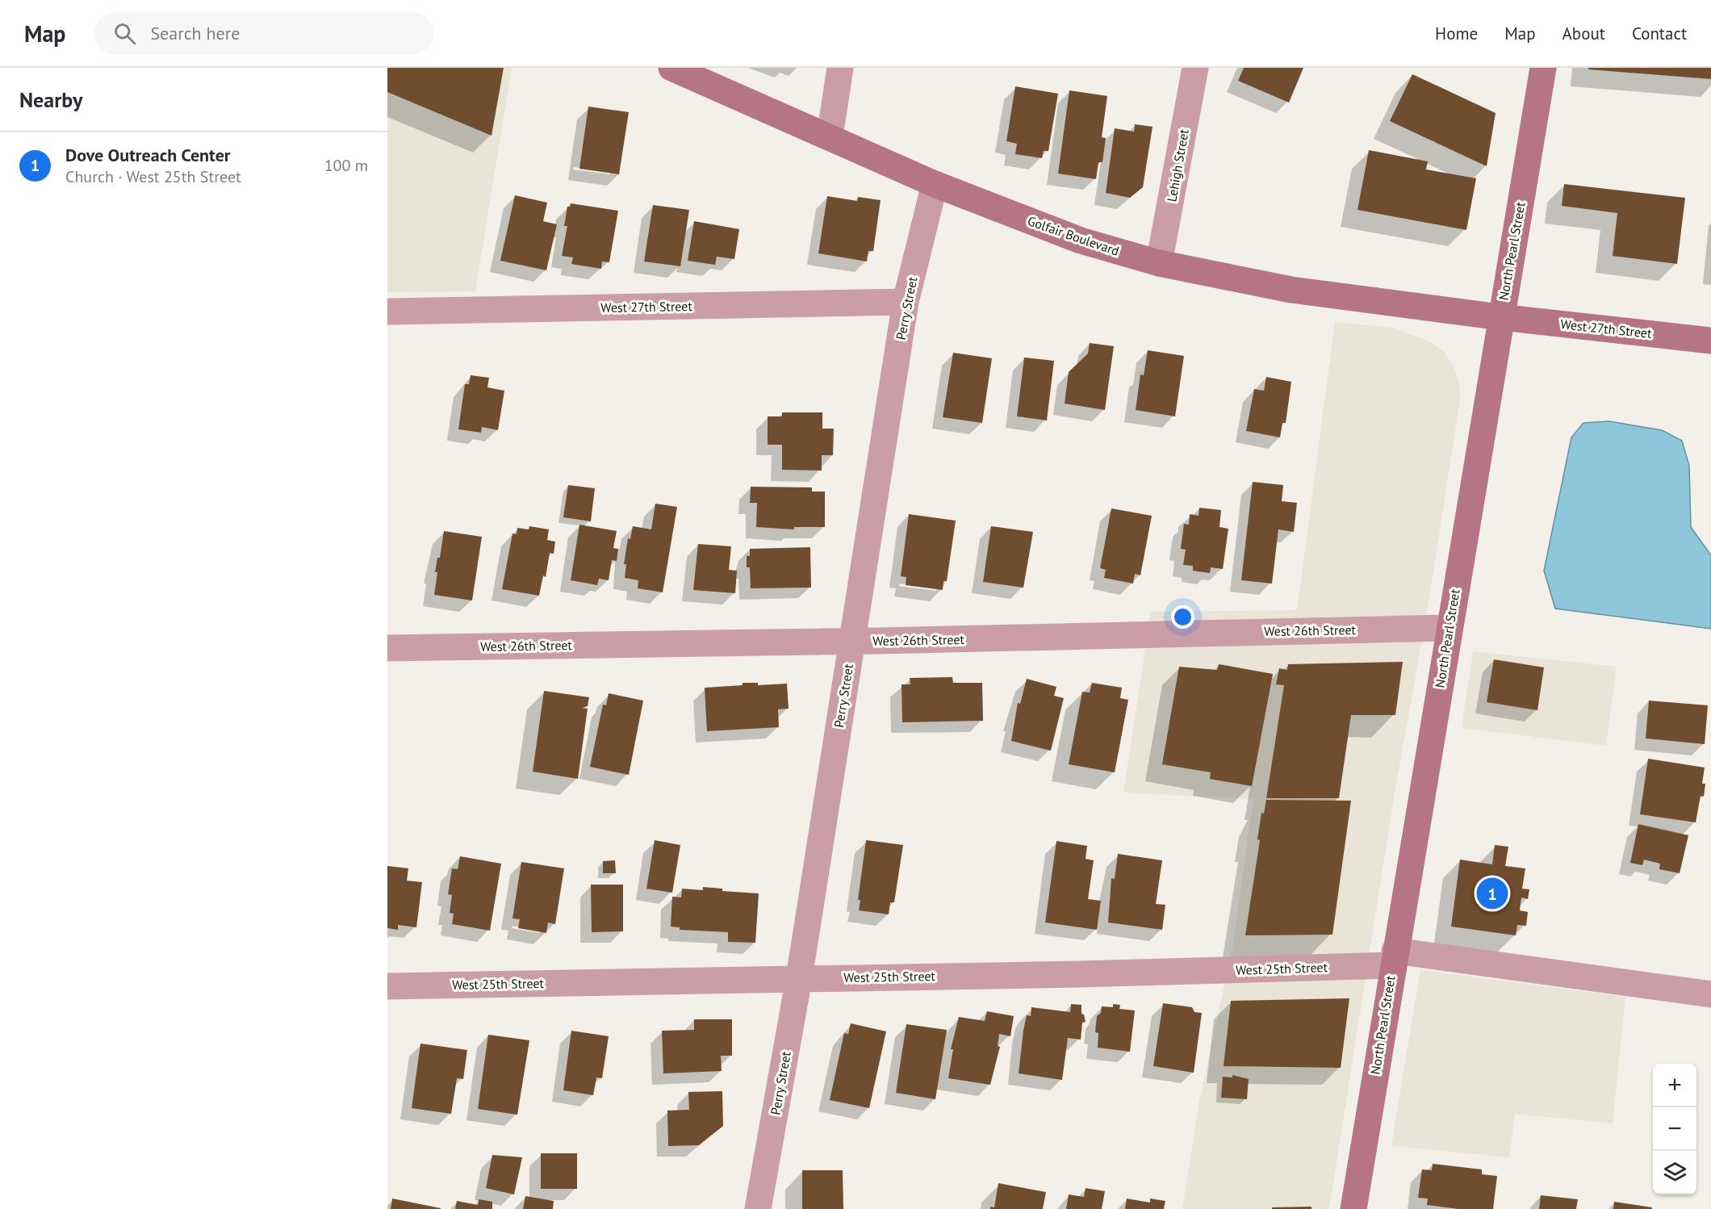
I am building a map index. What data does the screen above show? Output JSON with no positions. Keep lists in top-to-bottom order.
{
  "streets": {
    "street": [
      "Lehigh Street",
      "Golfair Boulevard",
      "North Pearl Street",
      "West 27th Street",
      "Perry Street",
      "West 26th Street",
      "West 25th Street"
    ]
  },
  "crossings": [
    ["Lehigh Street", "Golfair Boulevard"],
    ["Golfair Boulevard", "North Pearl Street"],
    ["Golfair Boulevard", "West 27th Street"],
    ["Golfair Boulevard", "Perry Street"],
    ["North Pearl Street", "West 27th Street"],
    ["North Pearl Street", "West 26th Street"],
    ["North Pearl Street", "West 25th Street"],
    ["West 27th Street", "Perry Street"],
    ["Perry Street", "West 26th Street"],
    ["Perry Street", "West 25th Street"]
  ],
  "page": {
    "header": "Map",
    "search": "Search here",
    "nav": [
      "Home",
      "Map",
      "About",
      "Contact"
    ],
    "heading": "Nearby",
    "list": [
      {
        "mark": "1",
        "name": "Dove Outreach Center",
        "note": "Church · West 25th Street",
        "value": "100 m"
      }
    ],
    "pins": "1",
    "map_buttons": ["+", "−"]
  }
}
